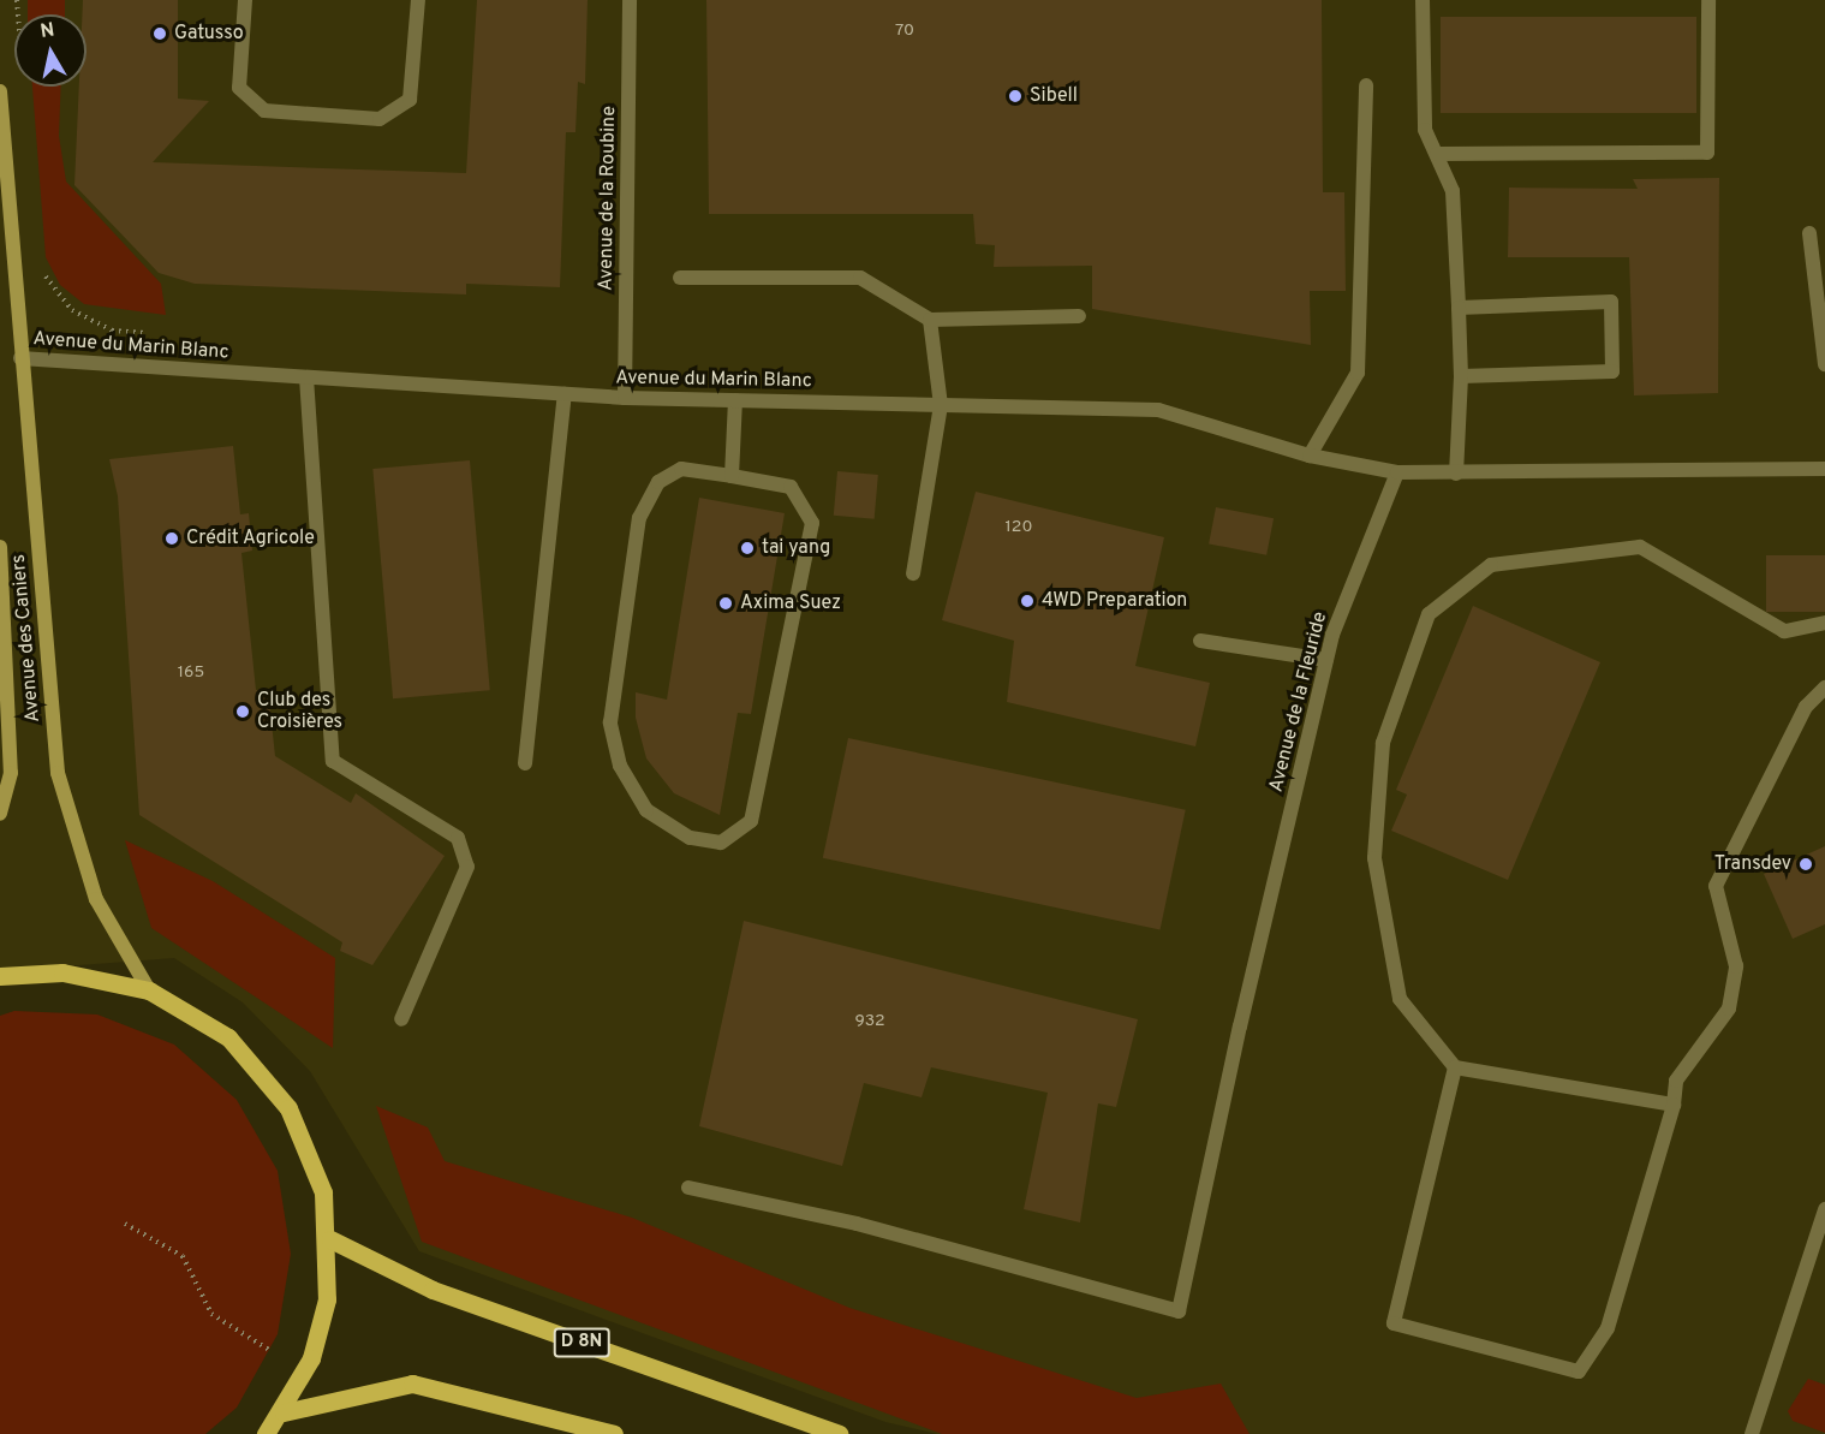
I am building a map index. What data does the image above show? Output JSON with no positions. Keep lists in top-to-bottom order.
{
  "streets": {
    "main road": ["D 8N"],
    "street": [
      "Avenue de la Roubine",
      "Avenue du Marin Blanc",
      "Avenue des Caniers",
      "Avenue de la Fleuride"
    ]
  },
  "crossings": [
    ["Avenue de la Roubine", "Avenue du Marin Blanc"],
    ["Avenue du Marin Blanc", "Avenue des Caniers"],
    ["Avenue du Marin Blanc", "Avenue de la Fleuride"]
  ],
  "places": [
    "Gatusso",
    "Sibell",
    "Crédit Agricole",
    "tai yang",
    "4WD Preparation",
    "Axima Suez",
    "Club des Croisières",
    "Transdev"
  ],
  "house_numbers": [
    "70",
    "120",
    "165",
    "932"
  ],
  "north": "top"
}
